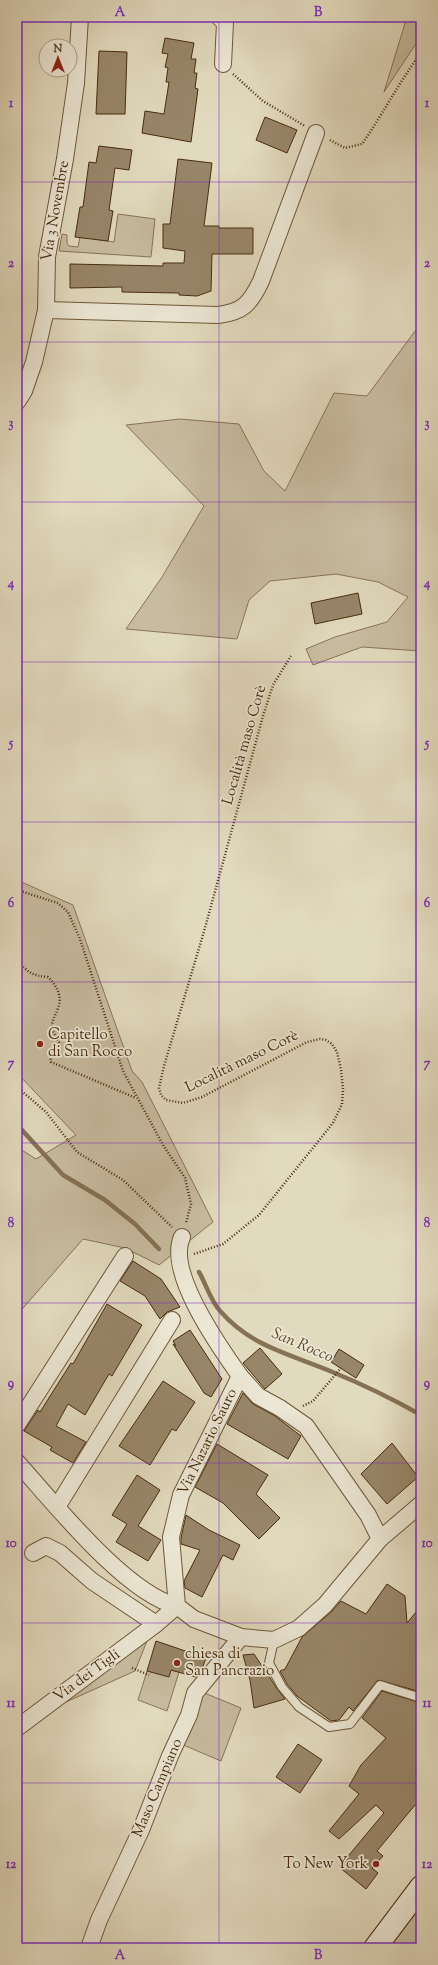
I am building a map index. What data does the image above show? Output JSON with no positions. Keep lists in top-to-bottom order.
{
  "streets": {
    "street": [
      "Via 3 Novembre",
      "Via Nazario Sauro",
      "Via dei Tigli",
      "Maso Campiano"
    ],
    "path": ["Località maso Corè"]
  },
  "water": ["San Rocco"],
  "places": ["Capitello di San Rocco", "chiesa di San Pancrazio", "To New York"],
  "north": "top",
  "grid": {
    "columns": ["A", "B"],
    "rows": [
      "1",
      "2",
      "3",
      "4",
      "5",
      "6",
      "7",
      "8",
      "9",
      "10",
      "11",
      "12"
    ]
  }
}
